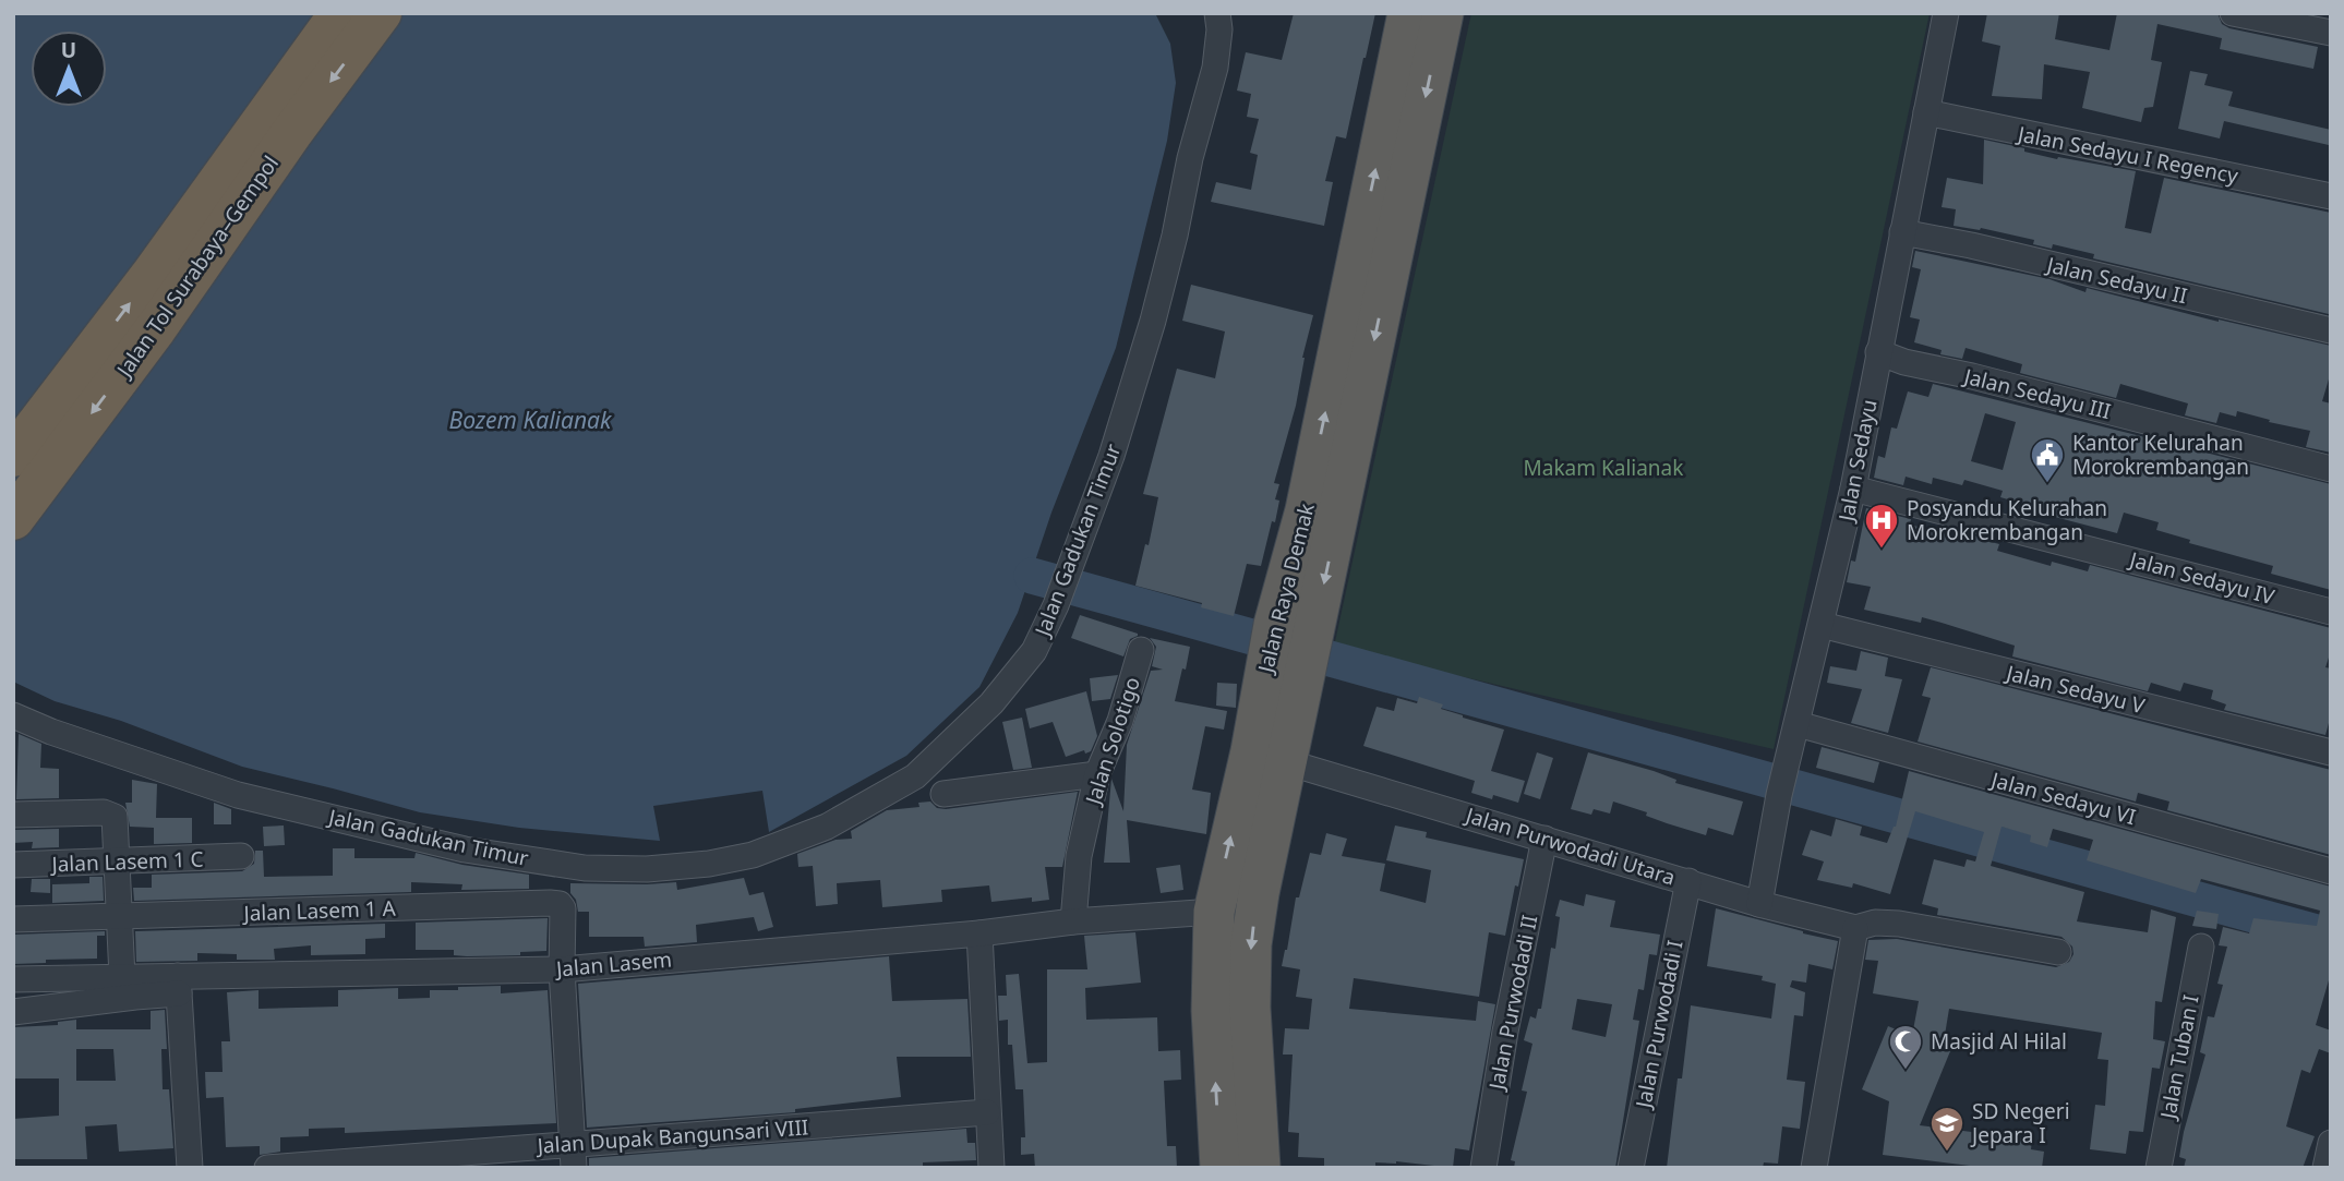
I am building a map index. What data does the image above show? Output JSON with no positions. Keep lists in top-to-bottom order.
{
  "streets": {
    "highway": ["Jalan Tol Surabaya–Gempol", "Jalan Raya Demak"],
    "street": [
      "Jalan Sedayu I Regency",
      "Jalan Sedayu II",
      "Jalan Sedayu III",
      "Jalan Sedayu",
      "Jalan Gadukan Timur",
      "Jalan Sedayu IV",
      "Jalan Sedayu V",
      "Jalan Solotigo",
      "Jalan Sedayu VI",
      "Jalan Purwodadi Utara",
      "Jalan Lasem 1 C",
      "Jalan Lasem 1 A",
      "Jalan Lasem",
      "Jalan Purwodadi II",
      "Jalan Purwodadi I",
      "Jalan Tuban I",
      "Jalan Dupak Bangunsari VIII"
    ]
  },
  "crossings": [
    ["Jalan Sedayu I Regency", "Jalan Sedayu"],
    ["Jalan Sedayu II", "Jalan Sedayu"],
    ["Jalan Sedayu III", "Jalan Sedayu"],
    ["Jalan Sedayu", "Jalan Sedayu IV"],
    ["Jalan Sedayu", "Jalan Sedayu V"],
    ["Jalan Sedayu", "Jalan Sedayu VI"],
    ["Jalan Sedayu", "Jalan Purwodadi Utara"],
    ["Jalan Raya Demak", "Jalan Purwodadi Utara"],
    ["Jalan Raya Demak", "Jalan Lasem"],
    ["Jalan Solotigo", "Jalan Lasem"],
    ["Jalan Purwodadi Utara", "Jalan Purwodadi II"],
    ["Jalan Purwodadi Utara", "Jalan Purwodadi I"],
    ["Jalan Lasem 1 A", "Jalan Lasem"]
  ],
  "water": ["Bozem Kalianak"],
  "parks": ["Makam Kalianak"],
  "places": {
    "public building": ["Kantor Kelurahan Morokrembangan"],
    "hospital": ["Posyandu Kelurahan Morokrembangan"],
    "mosque": ["Masjid Al Hilal"],
    "school or university": ["SD Negeri Jepara I"]
  },
  "north": "top"
}
